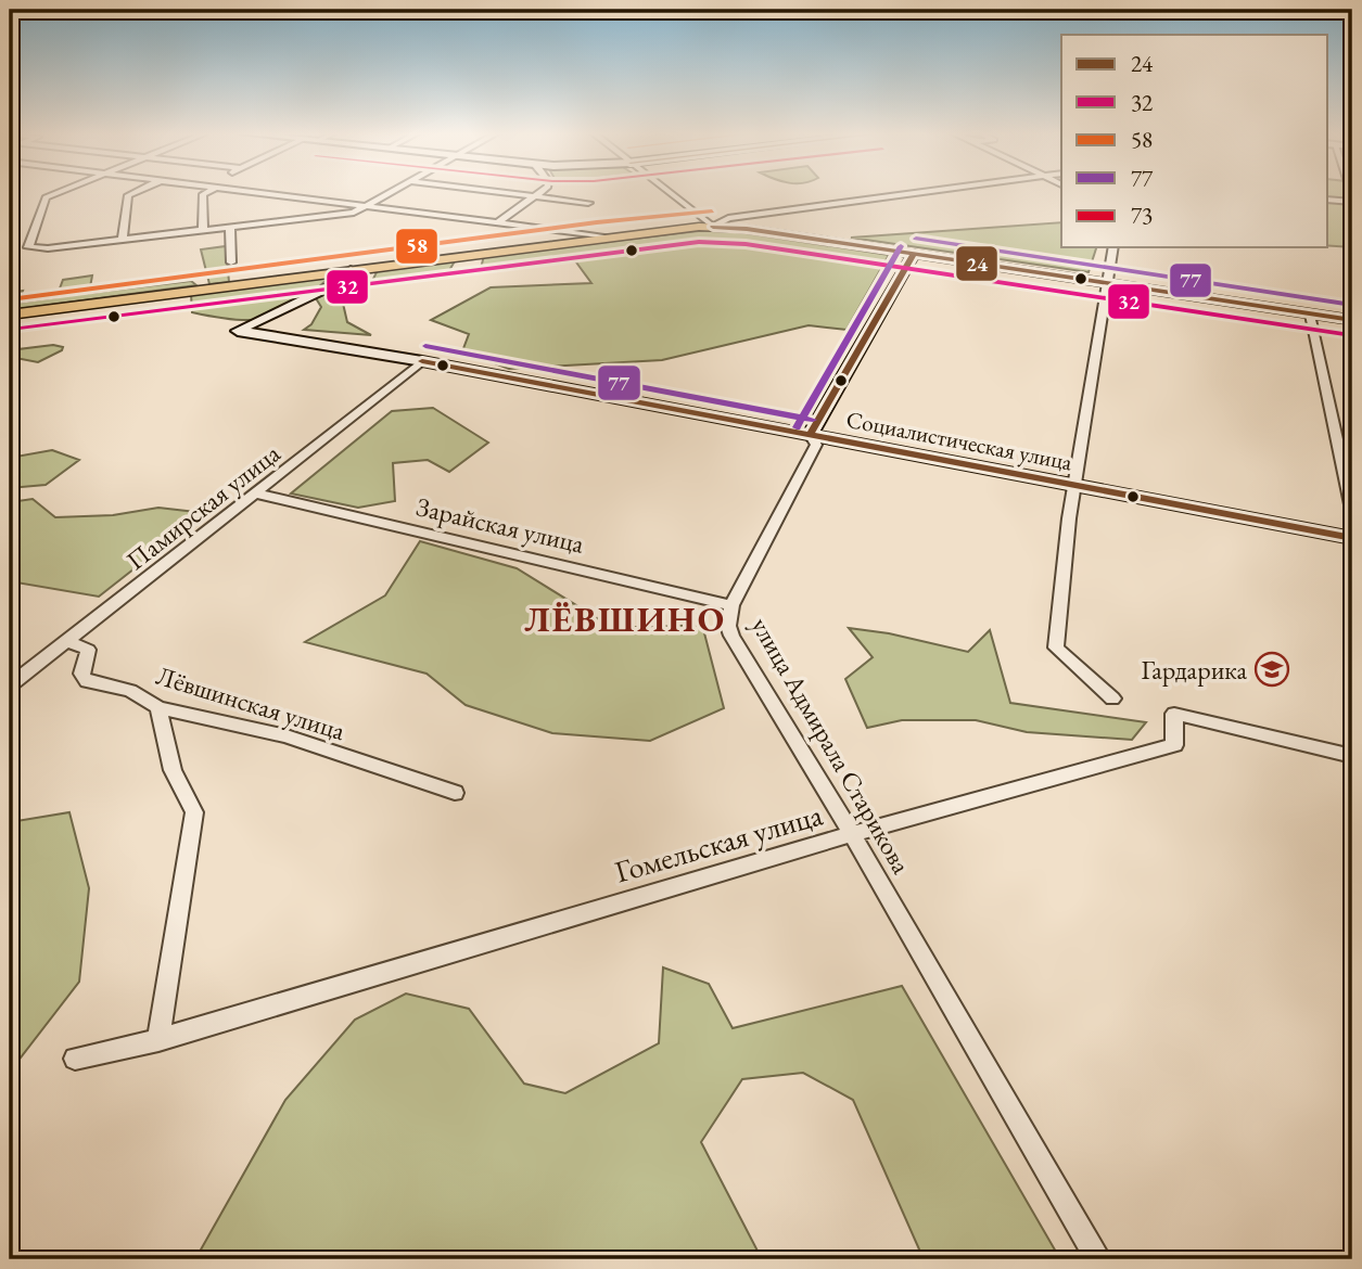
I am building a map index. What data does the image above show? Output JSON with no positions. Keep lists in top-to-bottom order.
{
  "streets": {
    "street": [
      "Социалистическая улица",
      "Памирская улица",
      "Зарайская улица",
      "Лёвшинская улица",
      "улица Адмирала Старикова",
      "Гомельская улица"
    ]
  },
  "crossings": [
    ["Социалистическая улица", "Памирская улица"],
    ["Социалистическая улица", "улица Адмирала Старикова"],
    ["Памирская улица", "Зарайская улица"],
    ["Памирская улица", "Лёвшинская улица"],
    ["Зарайская улица", "улица Адмирала Старикова"],
    ["улица Адмирала Старикова", "Гомельская улица"]
  ],
  "districts": ["ЛЁВШИНО"],
  "places": {
    "school or university": ["Гардарика"]
  },
  "lines": [
    "transit line 58",
    "transit line 24",
    "transit line 77",
    "transit line 32"
  ],
  "legend": [
    "24",
    "32",
    "58",
    "77",
    "73"
  ]
}
